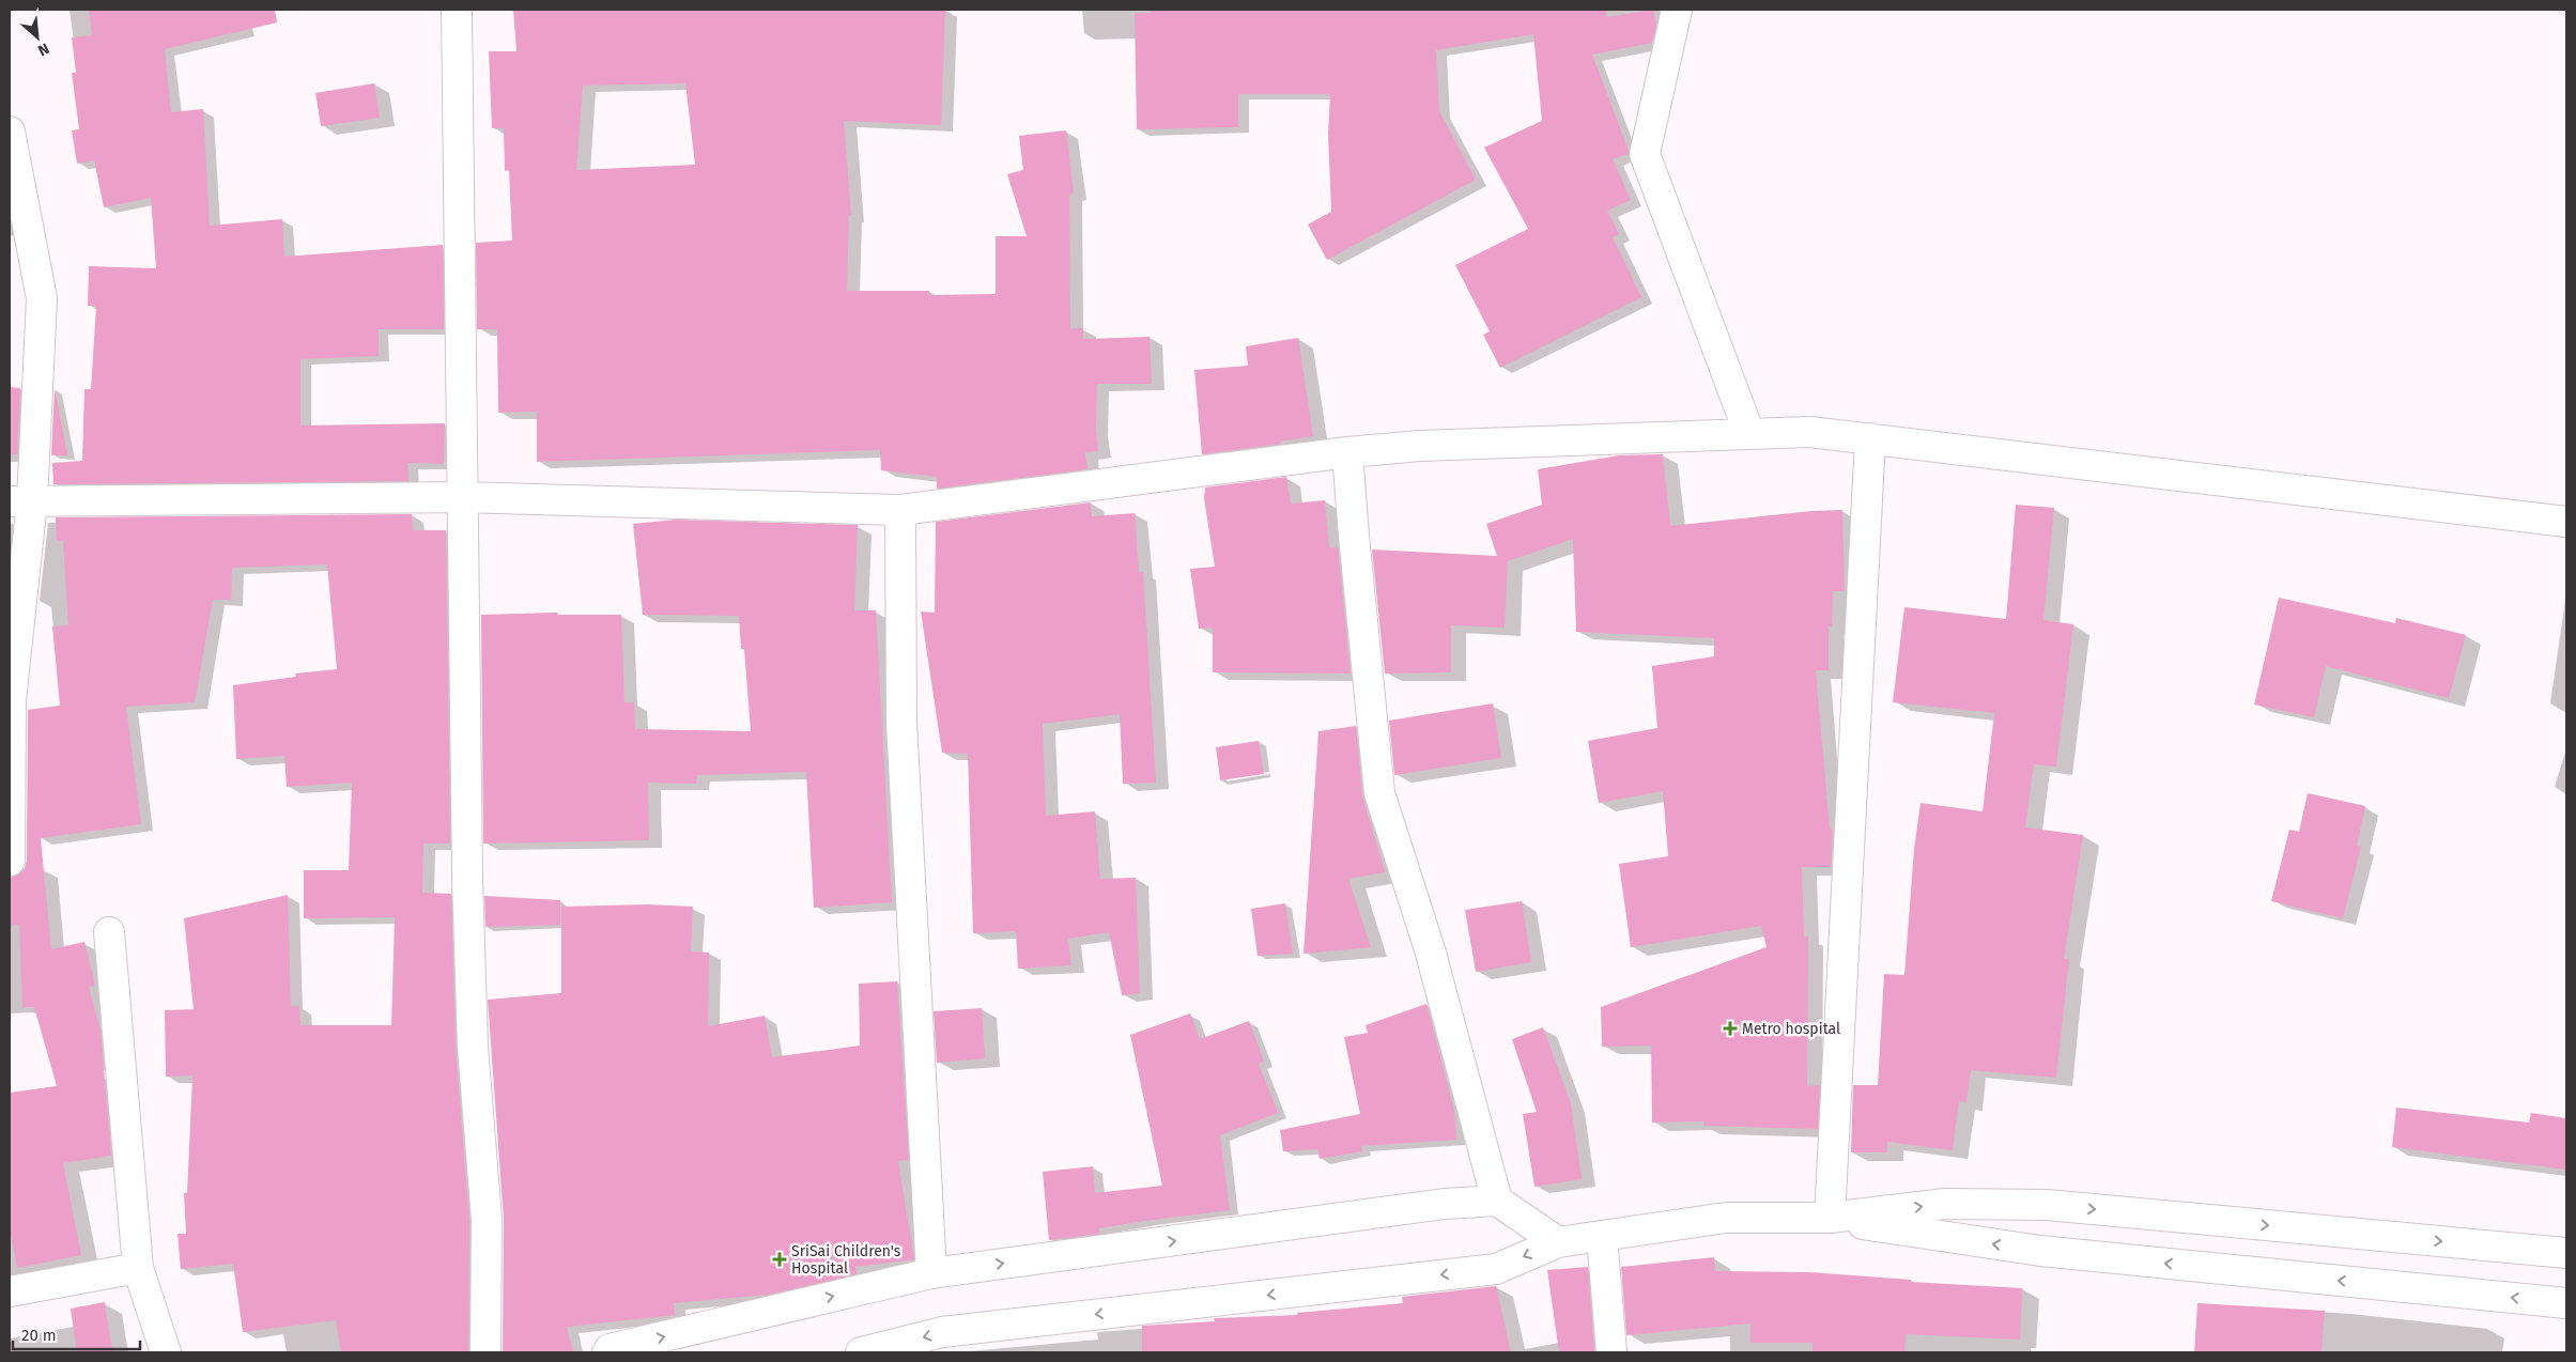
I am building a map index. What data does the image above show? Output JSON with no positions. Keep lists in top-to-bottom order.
{
  "places": {
    "health": ["Metro hospital", "SriSai Children's Hospital"]
  },
  "scale_bar": "20 m",
  "north": "bottom right"
}
